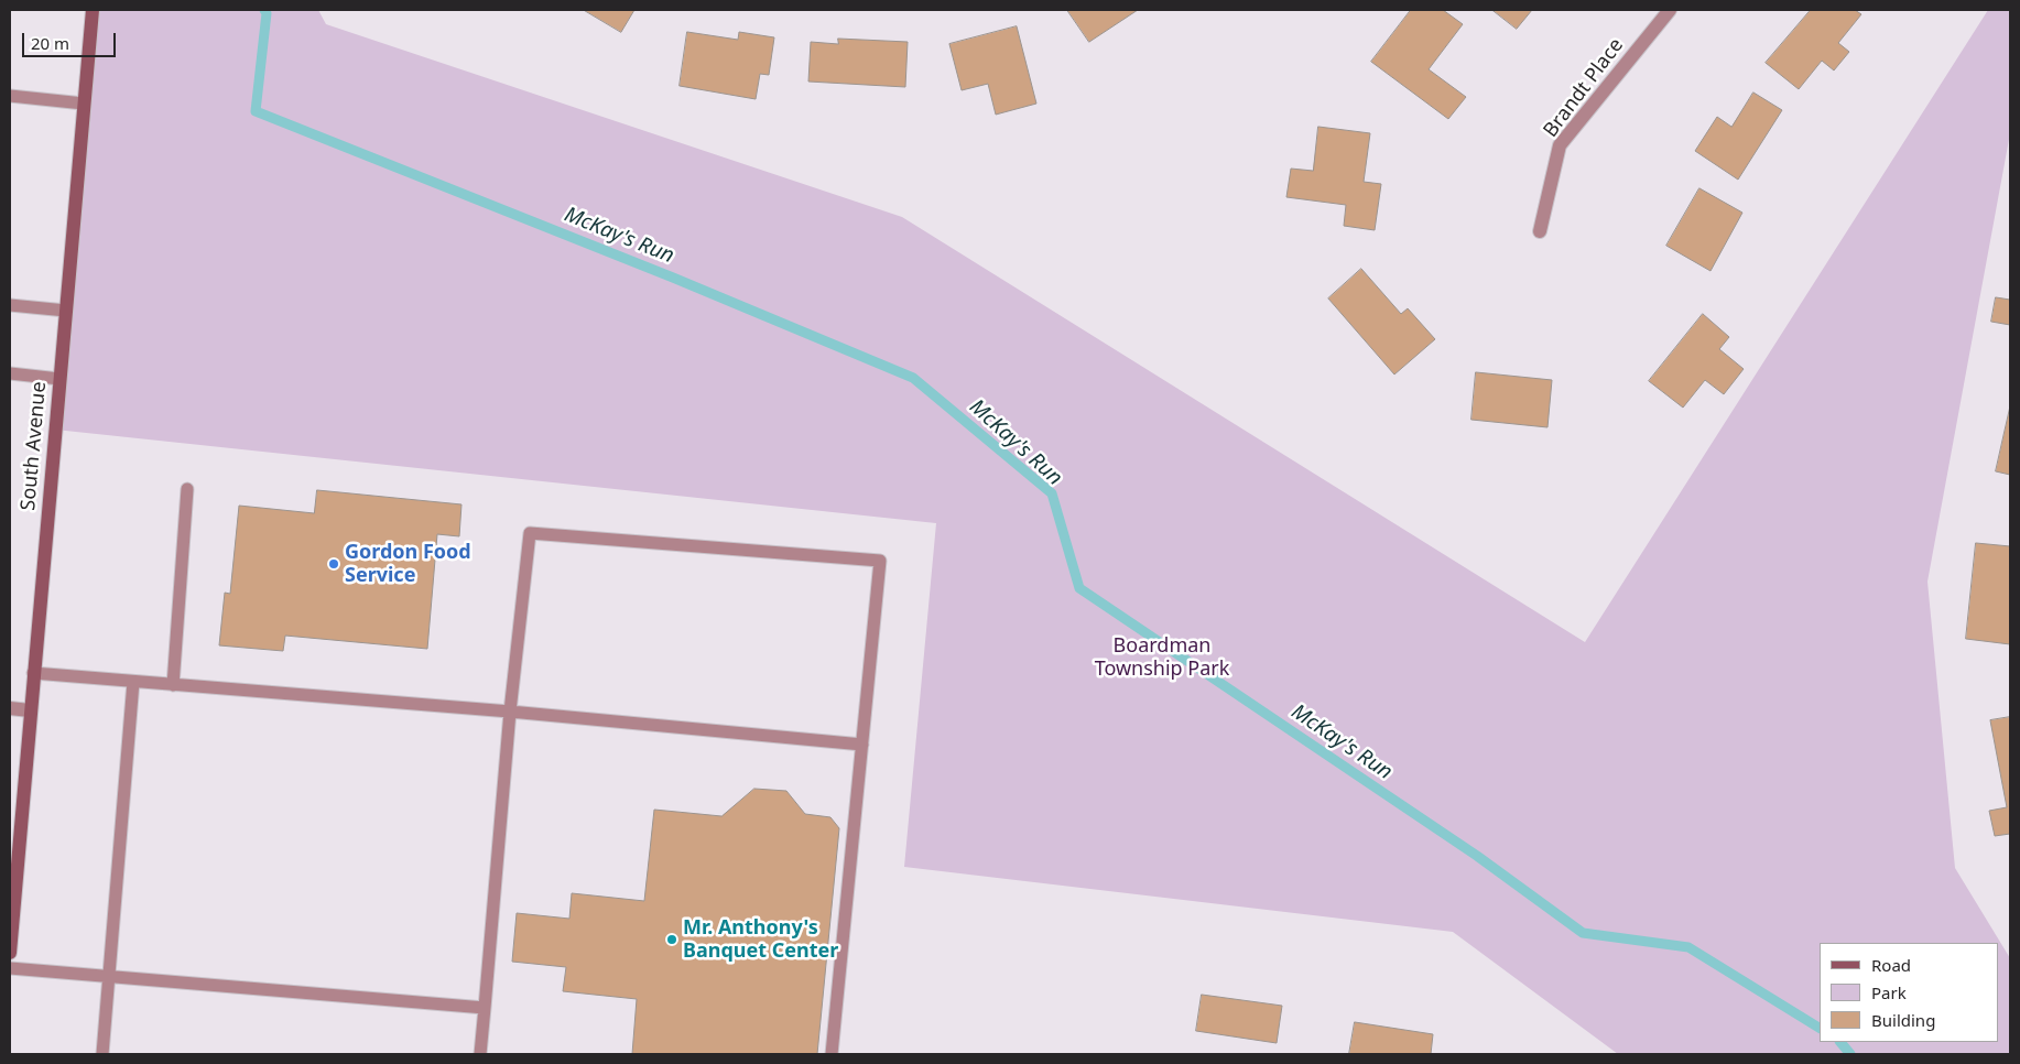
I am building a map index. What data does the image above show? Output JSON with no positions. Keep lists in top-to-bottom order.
{
  "streets": {
    "main road": ["South Avenue"],
    "street": ["Brandt Place"]
  },
  "water": ["McKay's Run"],
  "parks": ["Boardman Township Park"],
  "places": ["Gordon Food Service", "Mr. Anthony's Banquet Center"],
  "legend": ["Road", "Park", "Building"],
  "scale_bar": "20 m"
}
